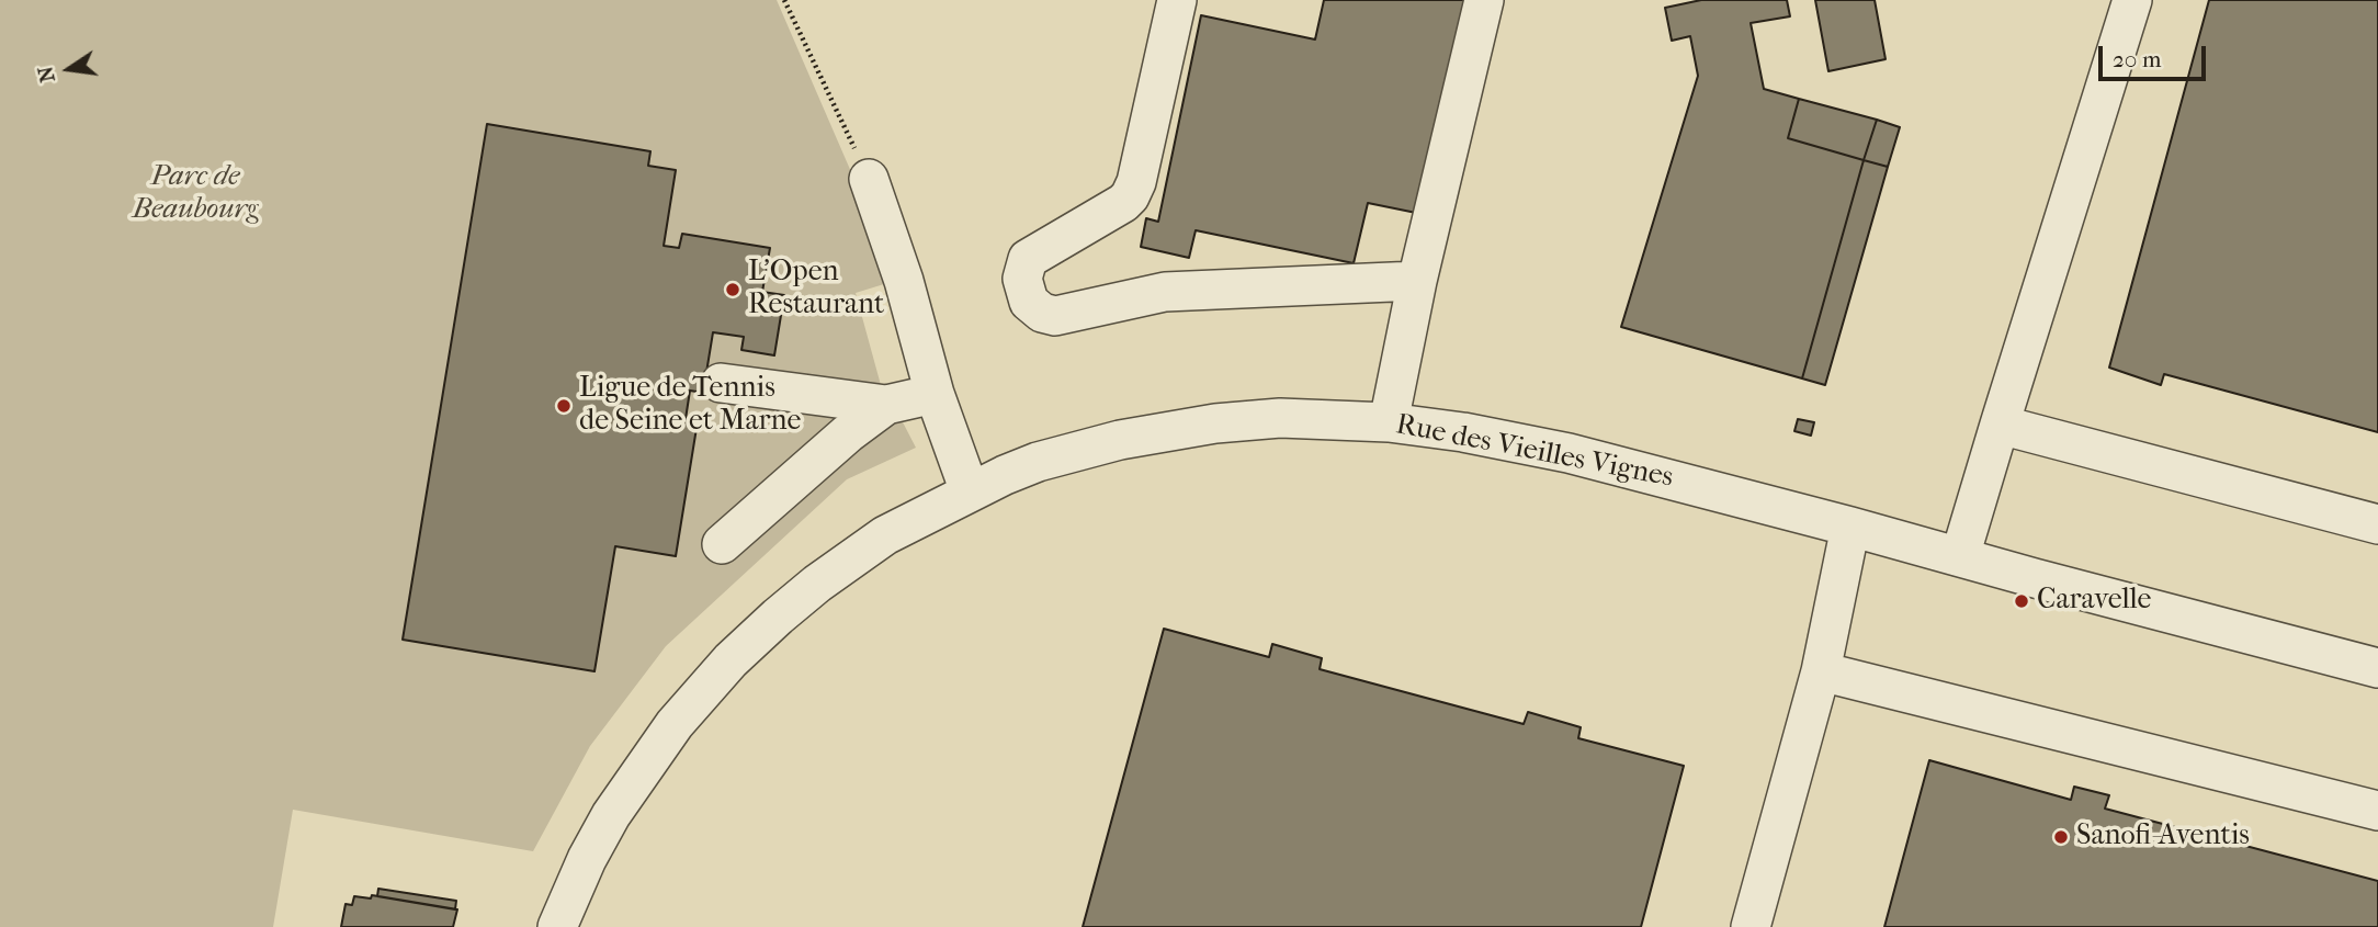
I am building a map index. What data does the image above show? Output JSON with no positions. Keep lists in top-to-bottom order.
{
  "streets": {
    "street": ["Rue des Vieilles Vignes"]
  },
  "parks": ["Parc de Beaubourg"],
  "places": [
    "L'Open Restaurant",
    "Ligue de Tennis de Seine et Marne",
    "Caravelle",
    "Sanofi-Aventis"
  ],
  "scale_bar": "20 m",
  "north": "left"
}
